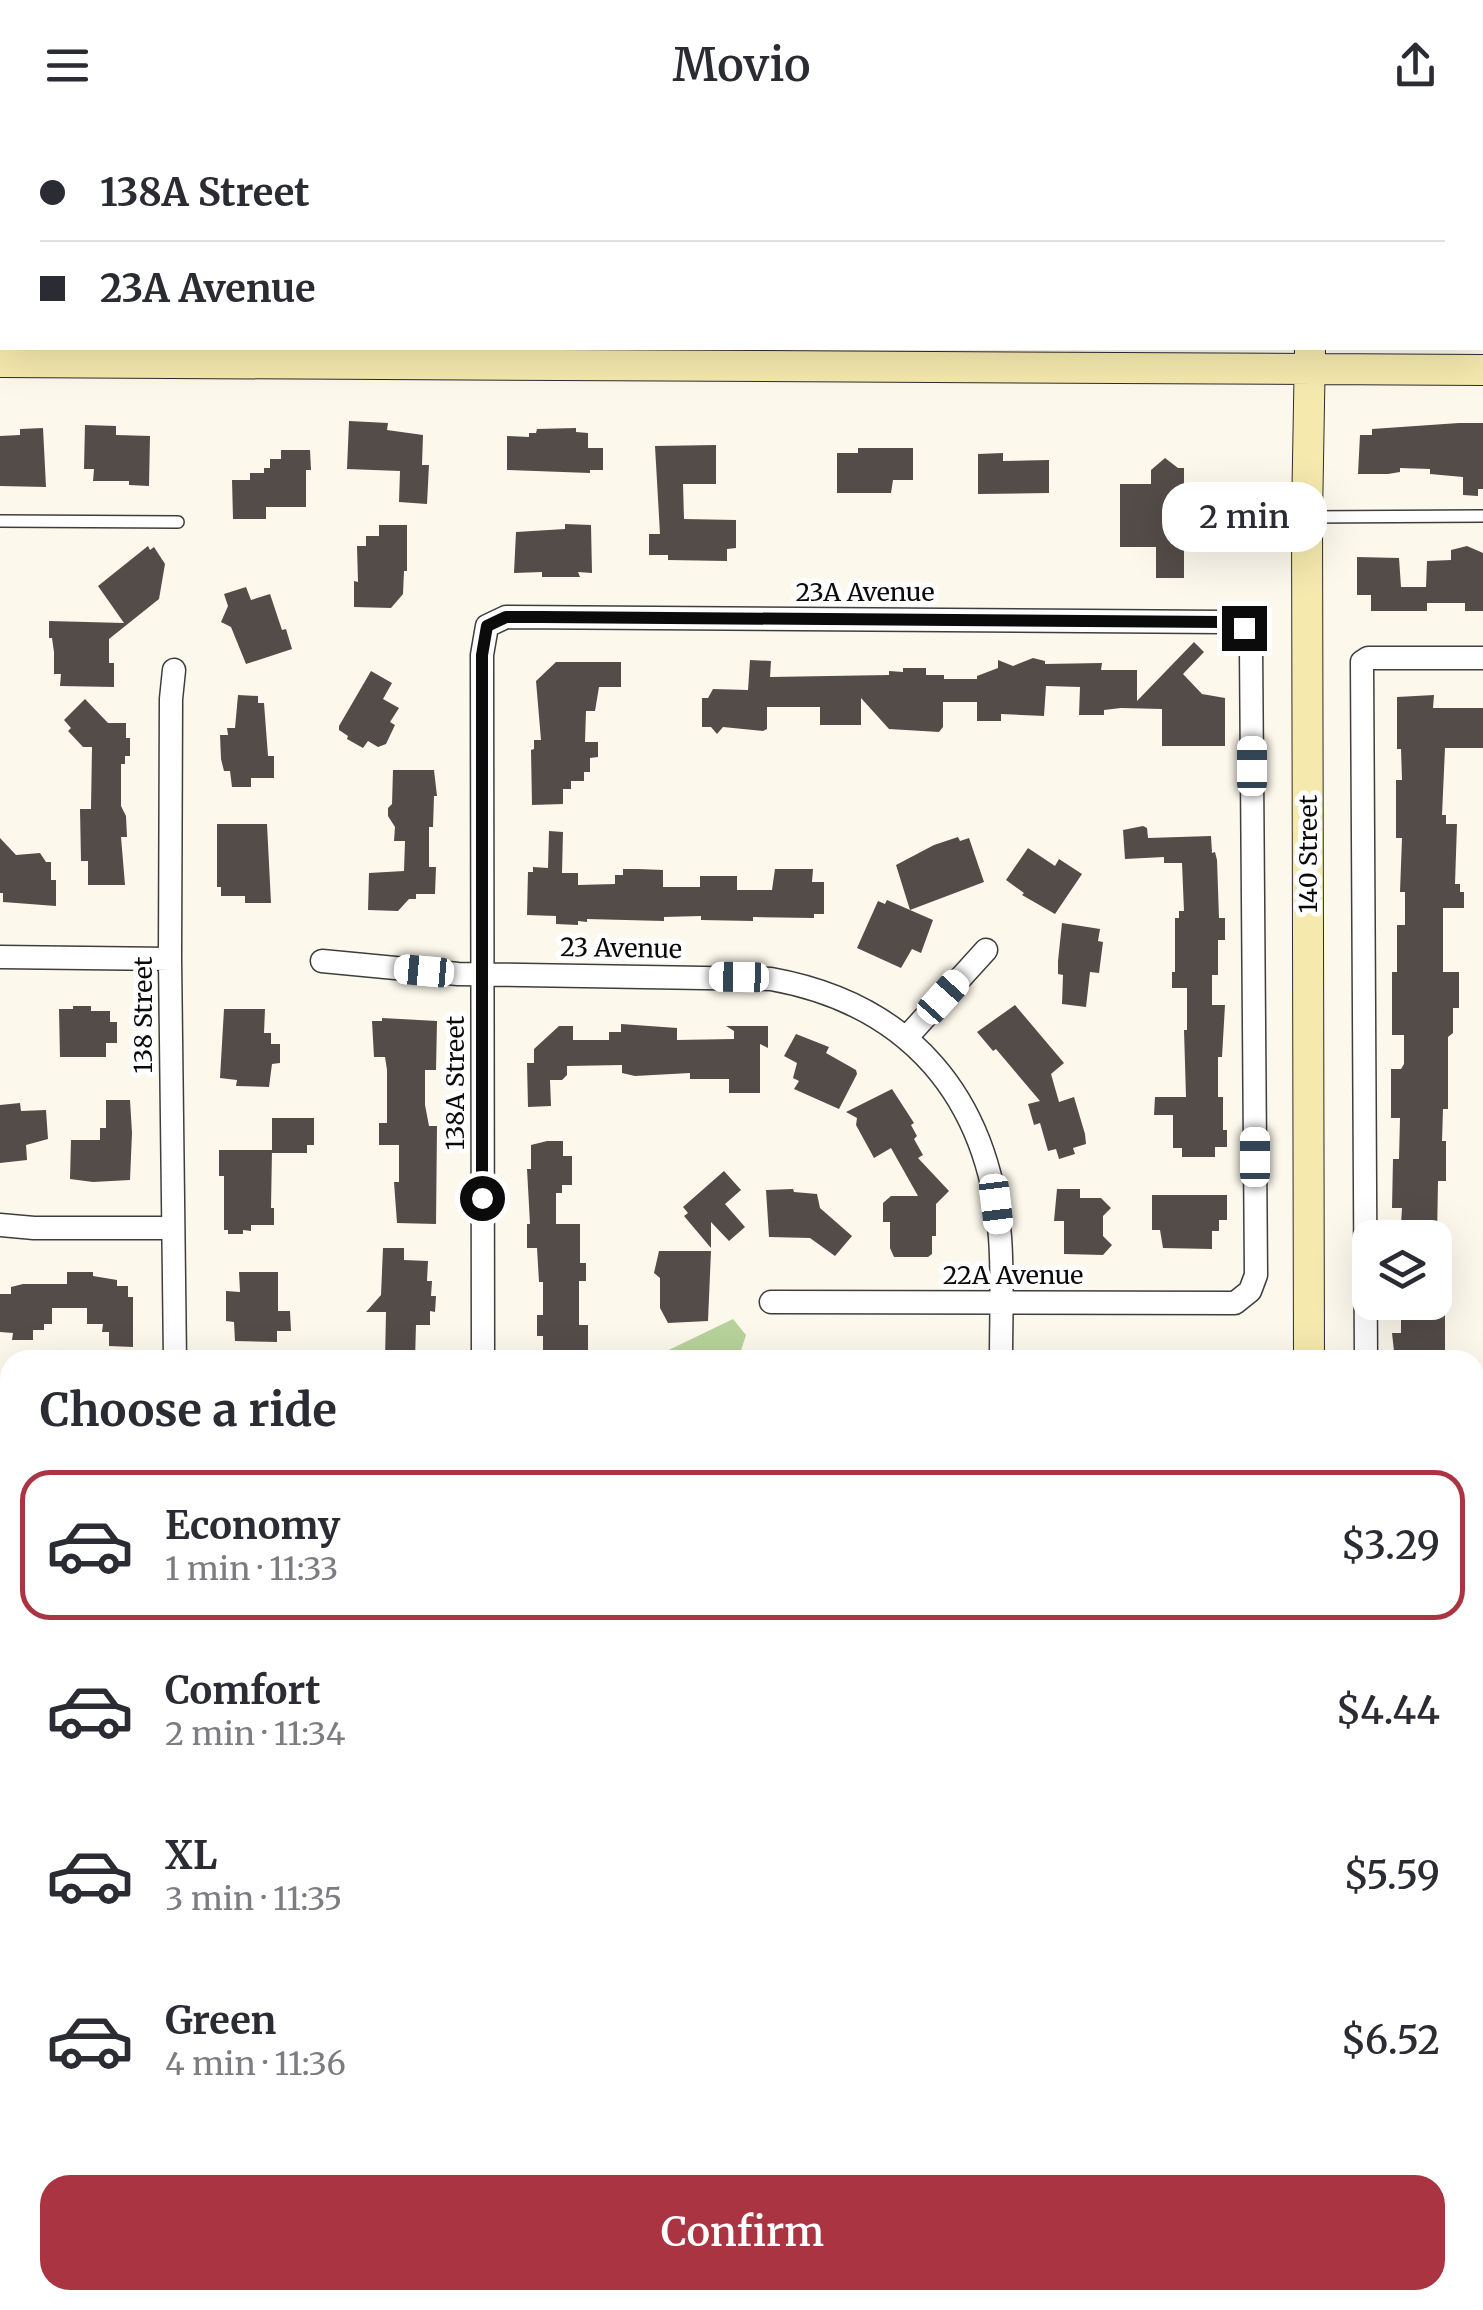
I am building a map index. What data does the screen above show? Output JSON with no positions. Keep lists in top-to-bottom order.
{
  "streets": {
    "main road": ["140 Street"],
    "street": [
      "23A Avenue",
      "23 Avenue",
      "138 Street",
      "138A Street",
      "22A Avenue"
    ]
  },
  "crossings": [
    ["23A Avenue", "138A Street"],
    ["23A Avenue", "22A Avenue"],
    ["23 Avenue", "138A Street"],
    ["23 Avenue", "22A Avenue"]
  ],
  "page": {
    "header": "Movio",
    "banner": ["138A Street", "23A Avenue"],
    "bubble": "2 min",
    "heading": "Choose a ride",
    "list": [
      {
        "name": "Economy",
        "note": "1 min · 11:33",
        "value": "$3.29"
      },
      {
        "name": "Comfort",
        "note": "2 min · 11:34",
        "value": "$4.44"
      },
      {
        "name": "XL",
        "note": "3 min · 11:35",
        "value": "$5.59"
      },
      {
        "name": "Green",
        "note": "4 min · 11:36",
        "value": "$6.52"
      }
    ],
    "buttons": "Confirm"
  }
}
